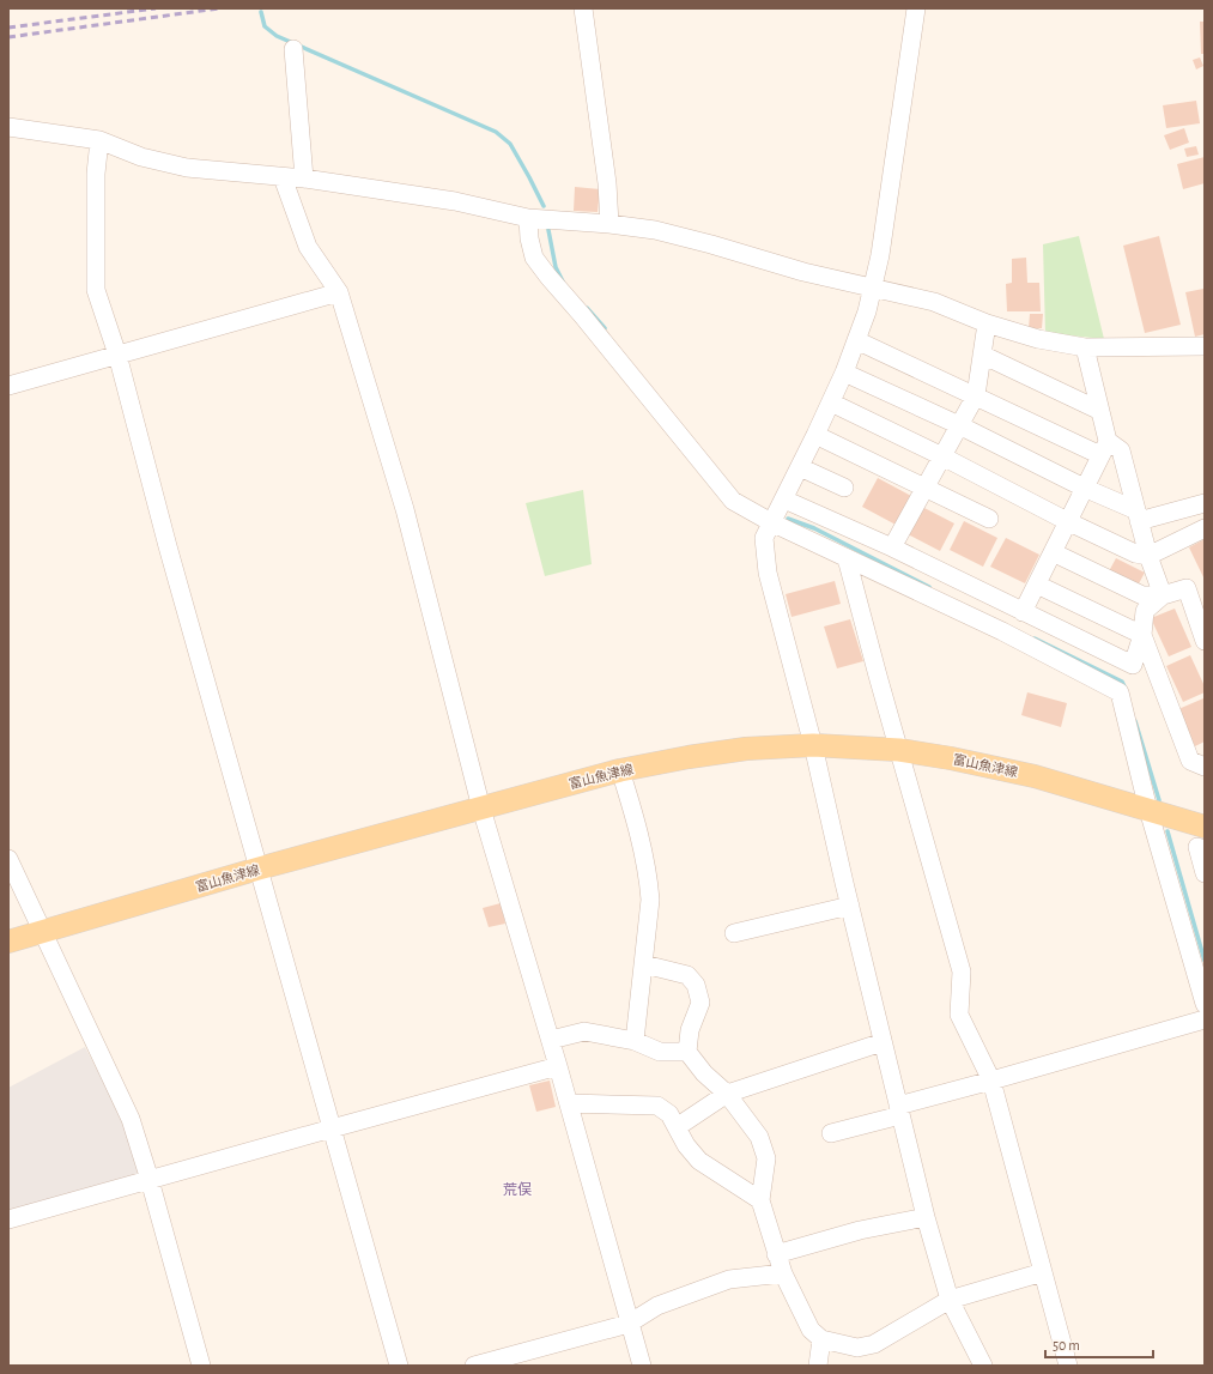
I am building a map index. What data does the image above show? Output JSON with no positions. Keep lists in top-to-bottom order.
{
  "streets": {
    "main road": ["富山魚津線"]
  },
  "districts": ["荒俣"],
  "scale_bar": "50 m"
}
